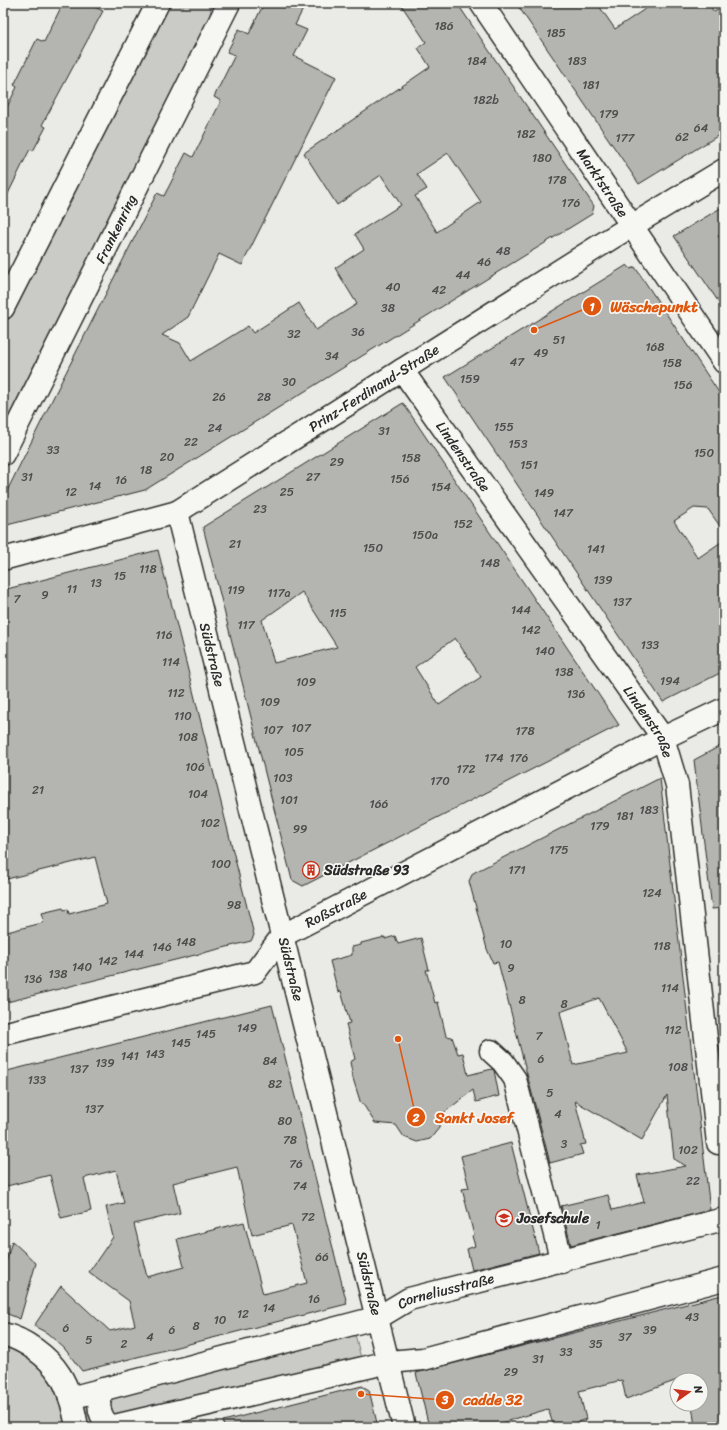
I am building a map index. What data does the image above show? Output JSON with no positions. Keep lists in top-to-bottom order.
{
  "streets": {
    "street": [
      "Marktstraße",
      "Frankenring",
      "Prinz-Ferdinand-Straße",
      "Lindenstraße",
      "Südstraße",
      "Roßstraße",
      "Corneliusstraße"
    ]
  },
  "crossings": [
    ["Marktstraße", "Prinz-Ferdinand-Straße"],
    ["Prinz-Ferdinand-Straße", "Lindenstraße"],
    ["Prinz-Ferdinand-Straße", "Südstraße"],
    ["Lindenstraße", "Roßstraße"],
    ["Südstraße", "Roßstraße"],
    ["Südstraße", "Corneliusstraße"]
  ],
  "places": {
    "other": ["Wäschepunkt", "Sankt Josef", "cadde 32"],
    "building": ["Südstraße 93"],
    "school or university": ["Josefschule"]
  },
  "house_numbers": [
    "186",
    "185",
    "184",
    "183",
    "181",
    "182b",
    "179",
    "64",
    "182",
    "62",
    "177",
    "180",
    "178",
    "176",
    "48",
    "46",
    "44",
    "40",
    "42",
    "38",
    "36",
    "32",
    "51",
    "168",
    "49",
    "34",
    "47",
    "158",
    "159",
    "30",
    "156",
    "26",
    "28",
    "155",
    "24",
    "31",
    "22",
    "153",
    "33",
    "150",
    "20",
    "158",
    "29",
    "151",
    "18",
    "31",
    "27",
    "156",
    "16",
    "14",
    "154",
    "12",
    "25",
    "149",
    "23",
    "147",
    "152",
    "150a",
    "21",
    "150",
    "141",
    "148",
    "118",
    "15",
    "139",
    "13",
    "11",
    "119",
    "117a",
    "9",
    "7",
    "137",
    "144",
    "115",
    "117",
    "142",
    "116",
    "133",
    "140",
    "114",
    "138",
    "194",
    "109",
    "112",
    "136",
    "109",
    "110",
    "107",
    "107",
    "178",
    "108",
    "105",
    "174",
    "176",
    "106",
    "172",
    "103",
    "170",
    "21",
    "104",
    "101",
    "166",
    "183",
    "181",
    "102",
    "179",
    "99",
    "175",
    "100",
    "171",
    "124",
    "98",
    "148",
    "10",
    "118",
    "146",
    "144",
    "142",
    "140",
    "9",
    "138",
    "136",
    "114",
    "8",
    "8",
    "149",
    "112",
    "145",
    "7",
    "145",
    "143",
    "141",
    "6",
    "84",
    "139",
    "108",
    "137",
    "133",
    "82",
    "5",
    "137",
    "4",
    "80",
    "78",
    "3",
    "102",
    "76",
    "22",
    "74",
    "72",
    "1",
    "66",
    "16",
    "14",
    "12",
    "43",
    "10",
    "8",
    "6",
    "6",
    "39",
    "4",
    "37",
    "5",
    "2",
    "35",
    "33",
    "31",
    "29"
  ],
  "north": "right"
}
